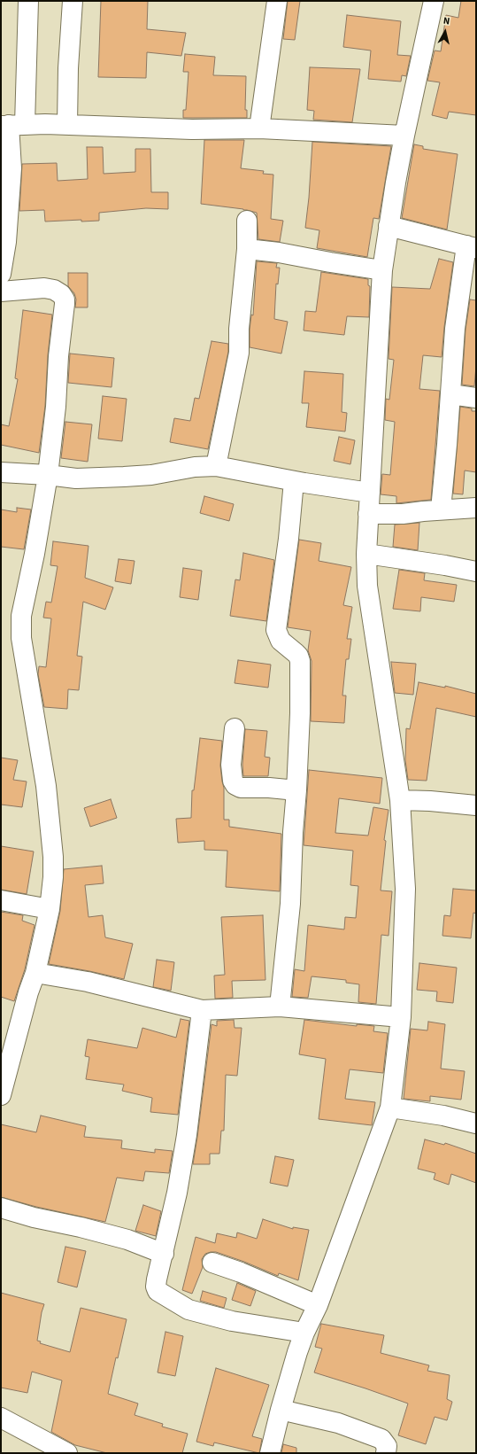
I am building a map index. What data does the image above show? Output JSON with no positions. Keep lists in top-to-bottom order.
{
  "north": "top"
}
